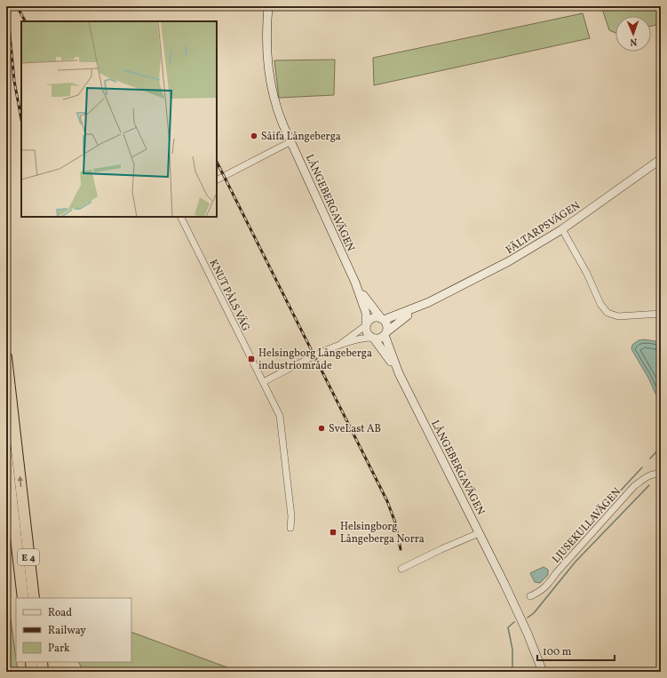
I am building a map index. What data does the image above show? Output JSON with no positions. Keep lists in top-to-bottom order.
{
  "streets": {
    "highway": ["E 4"],
    "street": [
      "LÅNGEBERGAVÄGEN",
      "FÄLTARPSVÄGEN",
      "KNUT PÅLS VÄG",
      "LJUSEKULLAVÄGEN"
    ]
  },
  "crossings": [
    ["LÅNGEBERGAVÄGEN", "FÄLTARPSVÄGEN"]
  ],
  "places": {
    "other": ["Såifa Långeberga", "SveLast AB"],
    "transit": ["Helsingborg Långeberga industriområde", "Helsingborg Långeberga Norra"]
  },
  "legend": ["Road", "Railway", "Park"],
  "scale_bar": "100 m",
  "north": "bottom"
}
